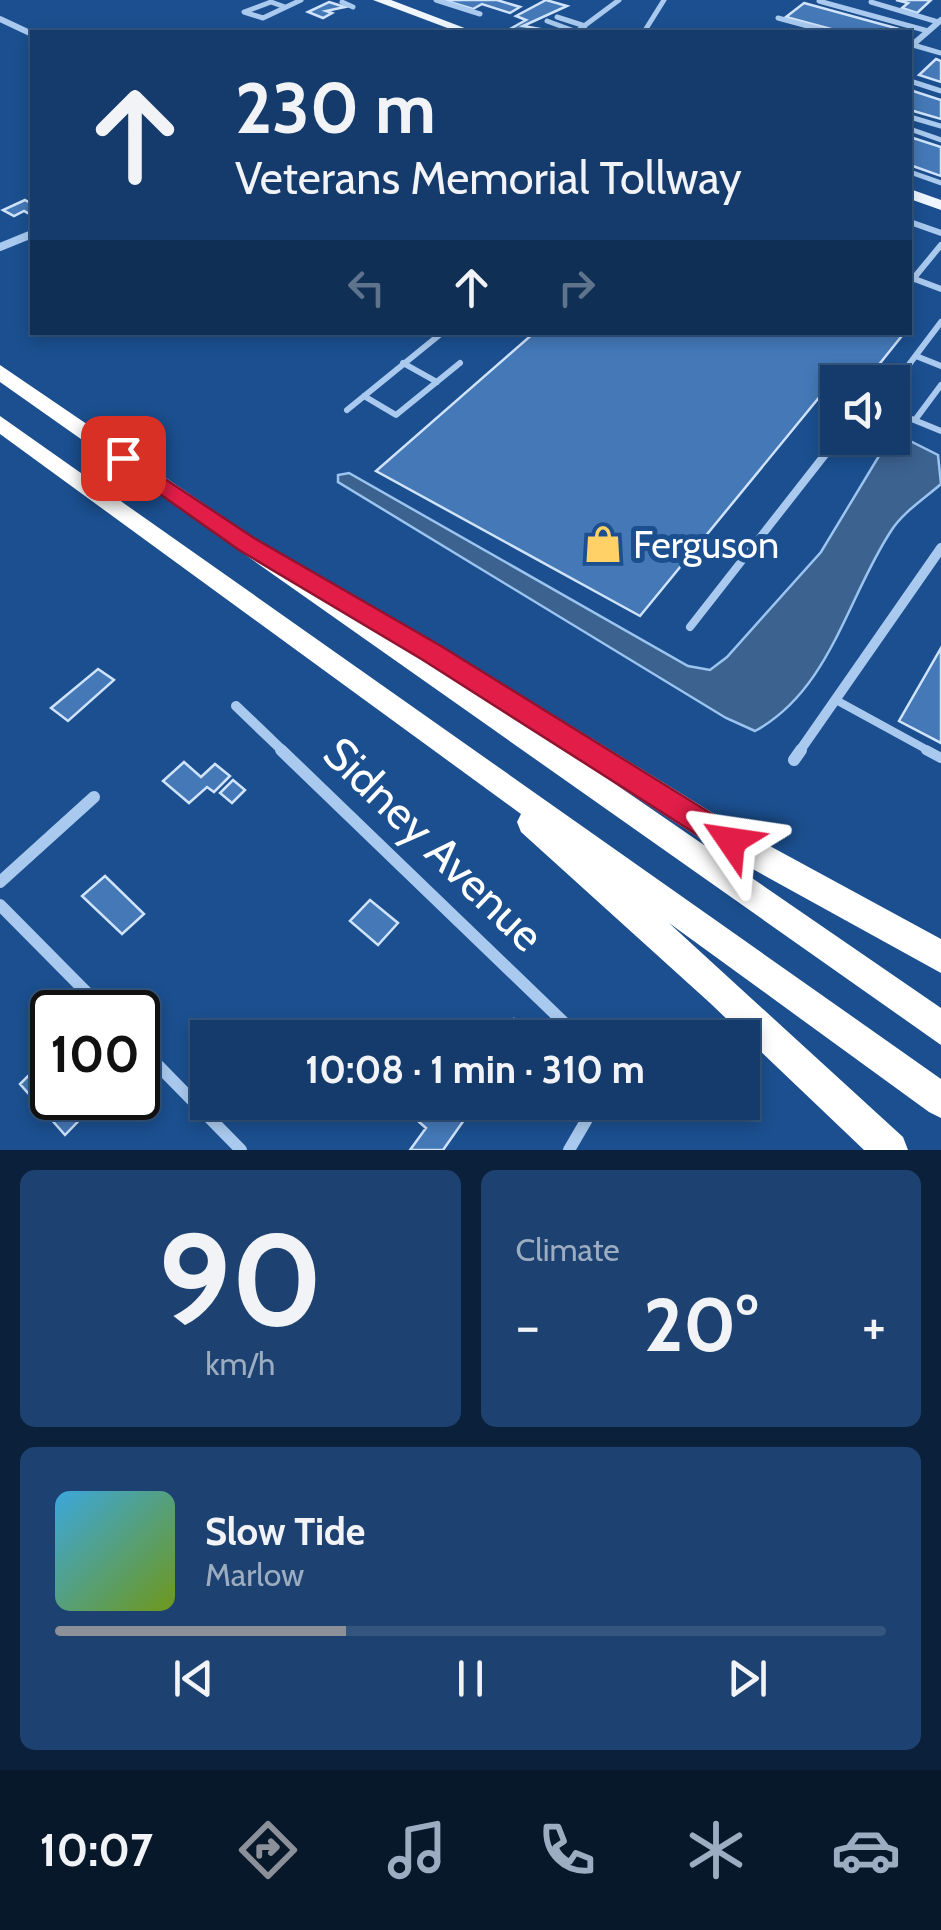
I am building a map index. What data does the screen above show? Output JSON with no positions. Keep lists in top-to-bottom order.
{
  "streets": {
    "street": ["Sidney Avenue"]
  },
  "places": {
    "shop": ["Ferguson"]
  },
  "page": {
    "turn": ["230 m", "Veterans Memorial Tollway"],
    "limit": "100",
    "trip": "10:08 · 1 min · 310 m",
    "tile": [
      ["90", "km/h"],
      "Climate"
    ],
    "heat": ["−", "20°", "+"],
    "song": ["Slow Tide", "Marlow"],
    "tabs": "10:07"
  }
}
